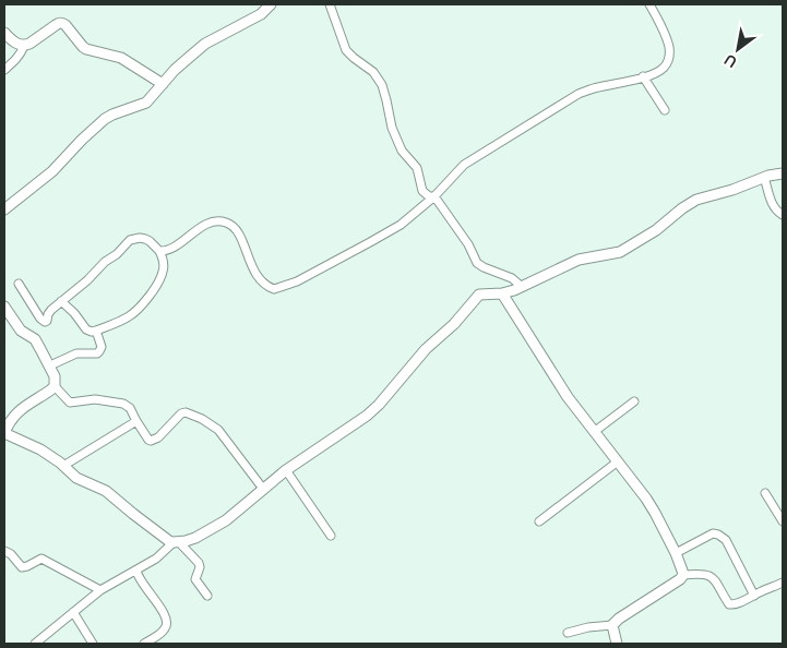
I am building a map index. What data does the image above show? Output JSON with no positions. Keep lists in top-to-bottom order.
{
  "north": "bottom left"
}
